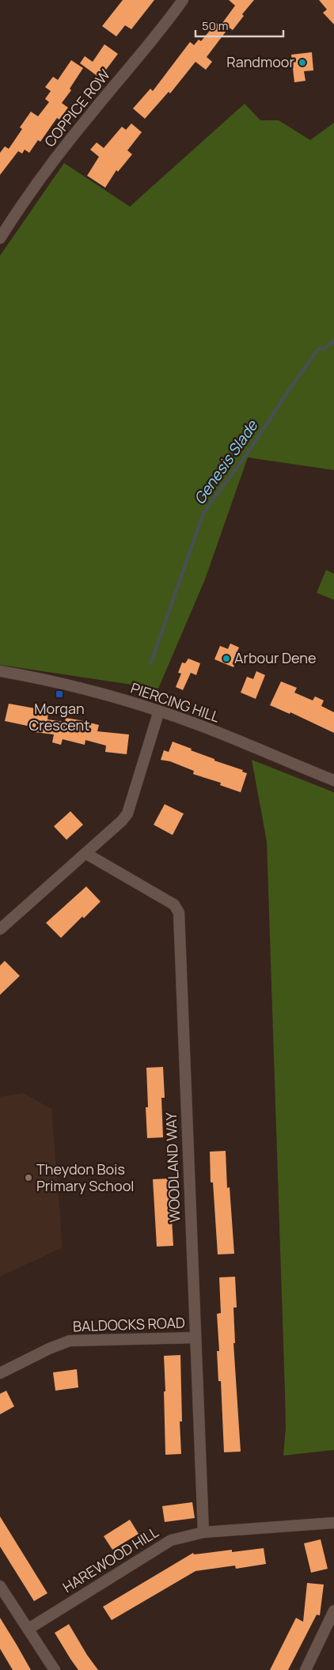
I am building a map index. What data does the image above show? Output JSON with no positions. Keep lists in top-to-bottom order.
{
  "streets": {
    "street": [
      "COPPICE ROW",
      "PIERCING HILL",
      "WOODLAND WAY",
      "BALDOCKS ROAD",
      "HAREWOOD HILL"
    ]
  },
  "crossings": [
    ["WOODLAND WAY", "BALDOCKS ROAD"],
    ["WOODLAND WAY", "HAREWOOD HILL"]
  ],
  "water": ["Genesis Slade"],
  "places": {
    "other": ["Randmoor", "Arbour Dene", "Theydon Bois Primary School"],
    "transit": ["Morgan Crescent"]
  },
  "scale_bar": "50 m"
}
